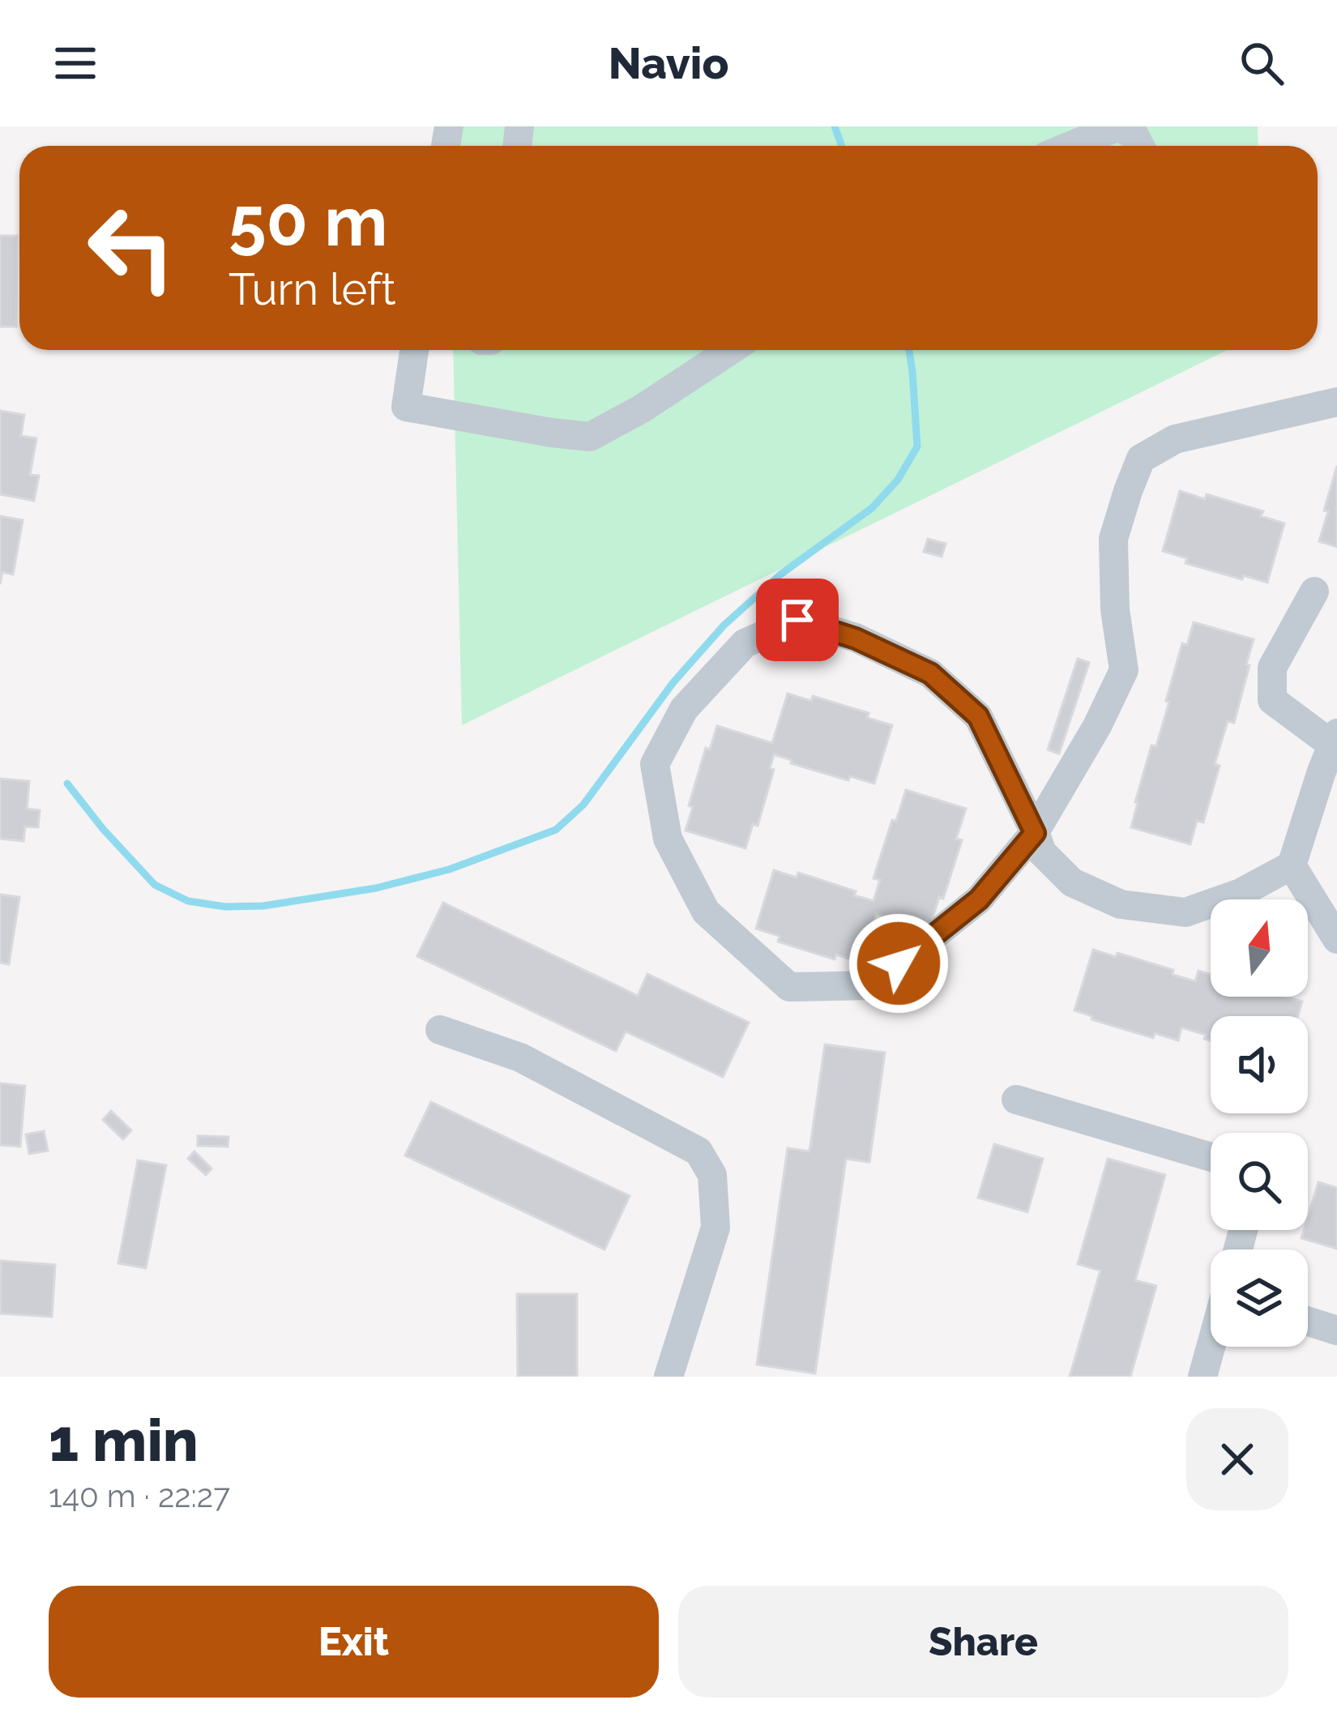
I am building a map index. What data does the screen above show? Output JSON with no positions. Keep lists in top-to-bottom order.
{
  "north": "top",
  "page": {
    "header": "Navio",
    "turn": ["50 m", "Turn left"],
    "heading": ["1 min", "140 m · 22:27"],
    "buttons": ["Exit", "Share"]
  }
}
